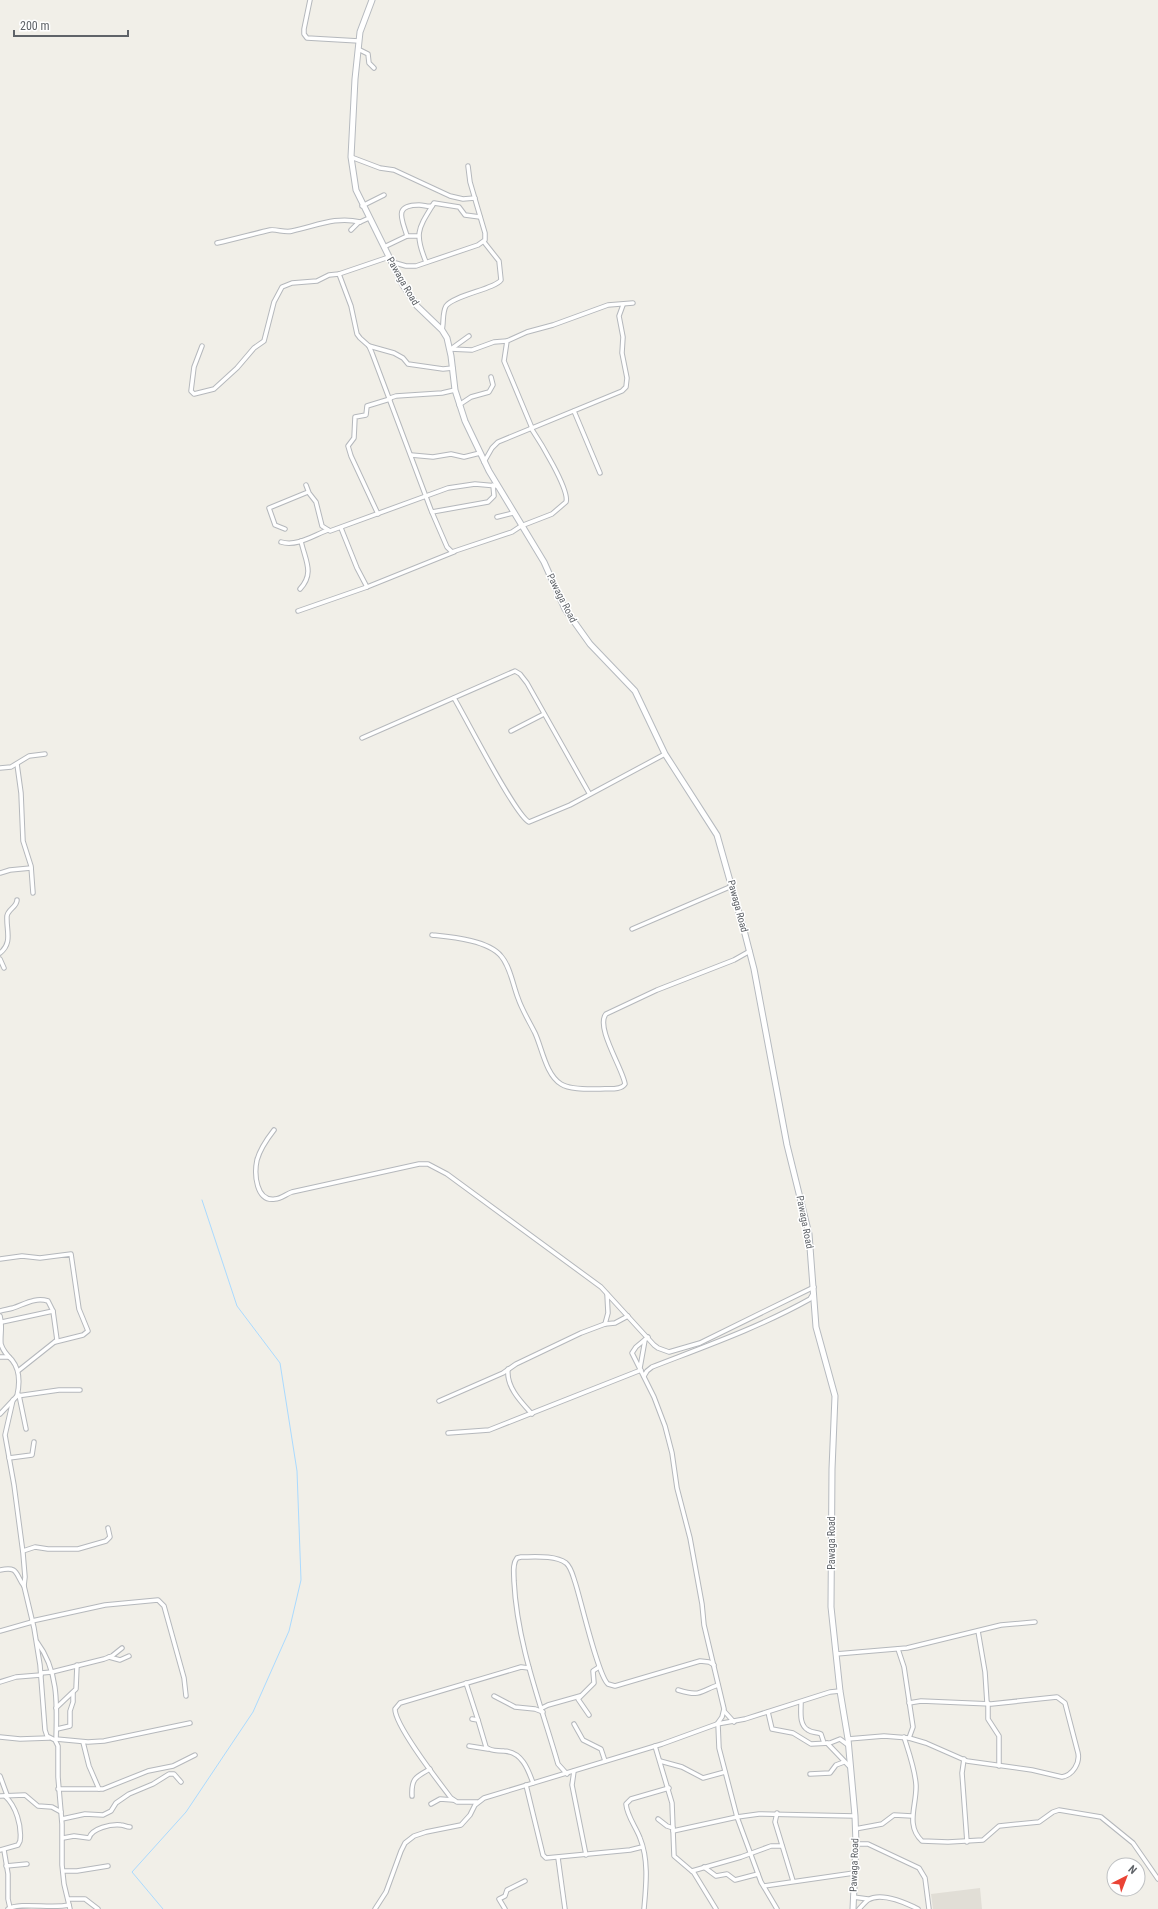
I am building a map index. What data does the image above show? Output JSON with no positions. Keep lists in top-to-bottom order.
{
  "streets": {
    "main road": ["Pawaga Road"]
  },
  "scale_bar": "200 m",
  "north": "top right"
}
